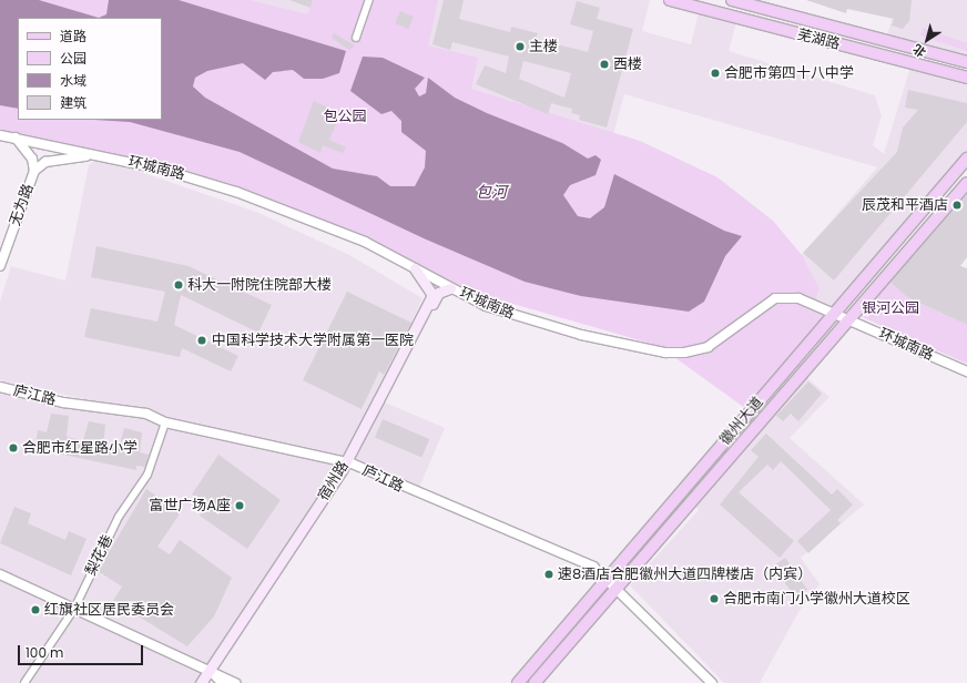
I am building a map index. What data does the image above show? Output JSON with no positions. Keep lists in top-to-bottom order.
{
  "streets": {
    "main road": ["芜湖路", "徽州大道", "宿州路"],
    "street": [
      "环城南路",
      "无为路",
      "庐江路",
      "梨花巷"
    ]
  },
  "crossings": [
    ["环城南路", "无为路"],
    ["环城南路", "徽州大道"],
    ["环城南路", "宿州路"],
    ["庐江路", "徽州大道"],
    ["庐江路", "宿州路"],
    ["庐江路", "梨花巷"]
  ],
  "water": ["包河"],
  "parks": ["包公园", "银河公园"],
  "places": [
    "主楼",
    "西楼",
    "合肥市第四十八中学",
    "辰茂和平酒店",
    "科大一附院住院部大楼",
    "中国科学技术大学附属第一医院",
    "合肥市红星路小学",
    "富世广场A座",
    "速8酒店合肥徽州大道四牌楼店（内宾）",
    "合肥市南门小学徽州大道校区",
    "红旗社区居民委员会"
  ],
  "legend": [
    "道路",
    "公园",
    "水域",
    "建筑"
  ],
  "scale_bar": "100 m",
  "north": "bottom left"
}
